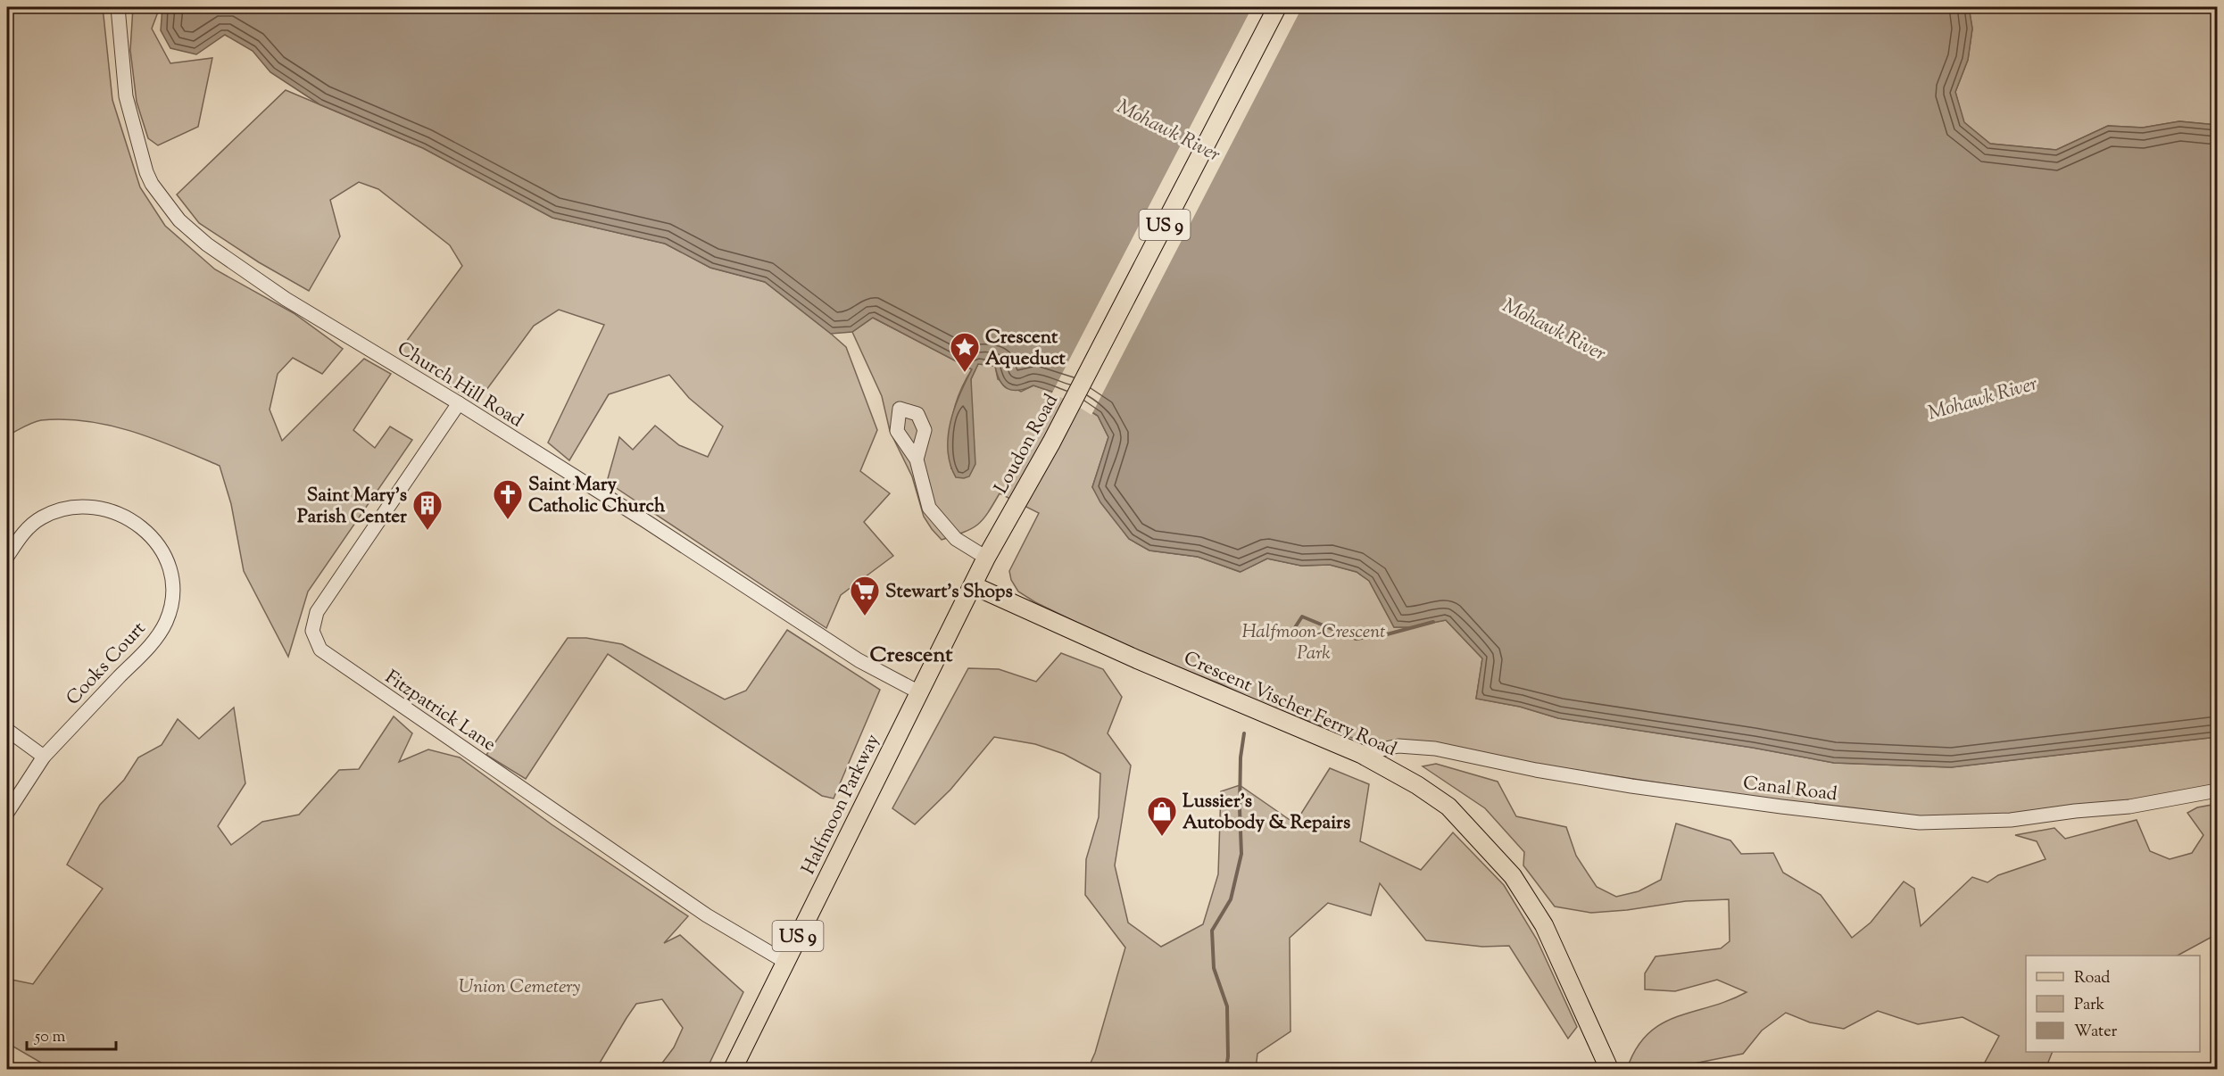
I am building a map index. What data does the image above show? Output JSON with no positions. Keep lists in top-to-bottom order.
{
  "streets": {
    "main road": [
      "US 9",
      "Loudon Road",
      "Crescent Vischer Ferry Road",
      "Halfmoon Parkway"
    ],
    "street": [
      "Church Hill Road",
      "Cooks Court",
      "Fitzpatrick Lane",
      "Canal Road"
    ]
  },
  "crossings": [
    ["Church Hill Road", "Fitzpatrick Lane"],
    ["Church Hill Road", "Halfmoon Parkway"],
    ["Loudon Road", "Halfmoon Parkway"],
    ["Crescent Vischer Ferry Road", "Canal Road"],
    ["Crescent Vischer Ferry Road", "Halfmoon Parkway"],
    ["Fitzpatrick Lane", "Halfmoon Parkway"]
  ],
  "districts": ["Crescent"],
  "water": ["Mohawk River"],
  "parks": ["Halfmoon-Crescent Park", "Union Cemetery"],
  "places": {
    "place": ["Crescent Aqueduct"],
    "church": ["Saint Mary Catholic Church"],
    "building": ["Saint Mary's Parish Center"],
    "supermarket": ["Stewart's Shops"],
    "shop": ["Lussier's Autobody & Repairs"]
  },
  "legend": ["Road", "Park", "Water"],
  "scale_bar": "50 m"
}
